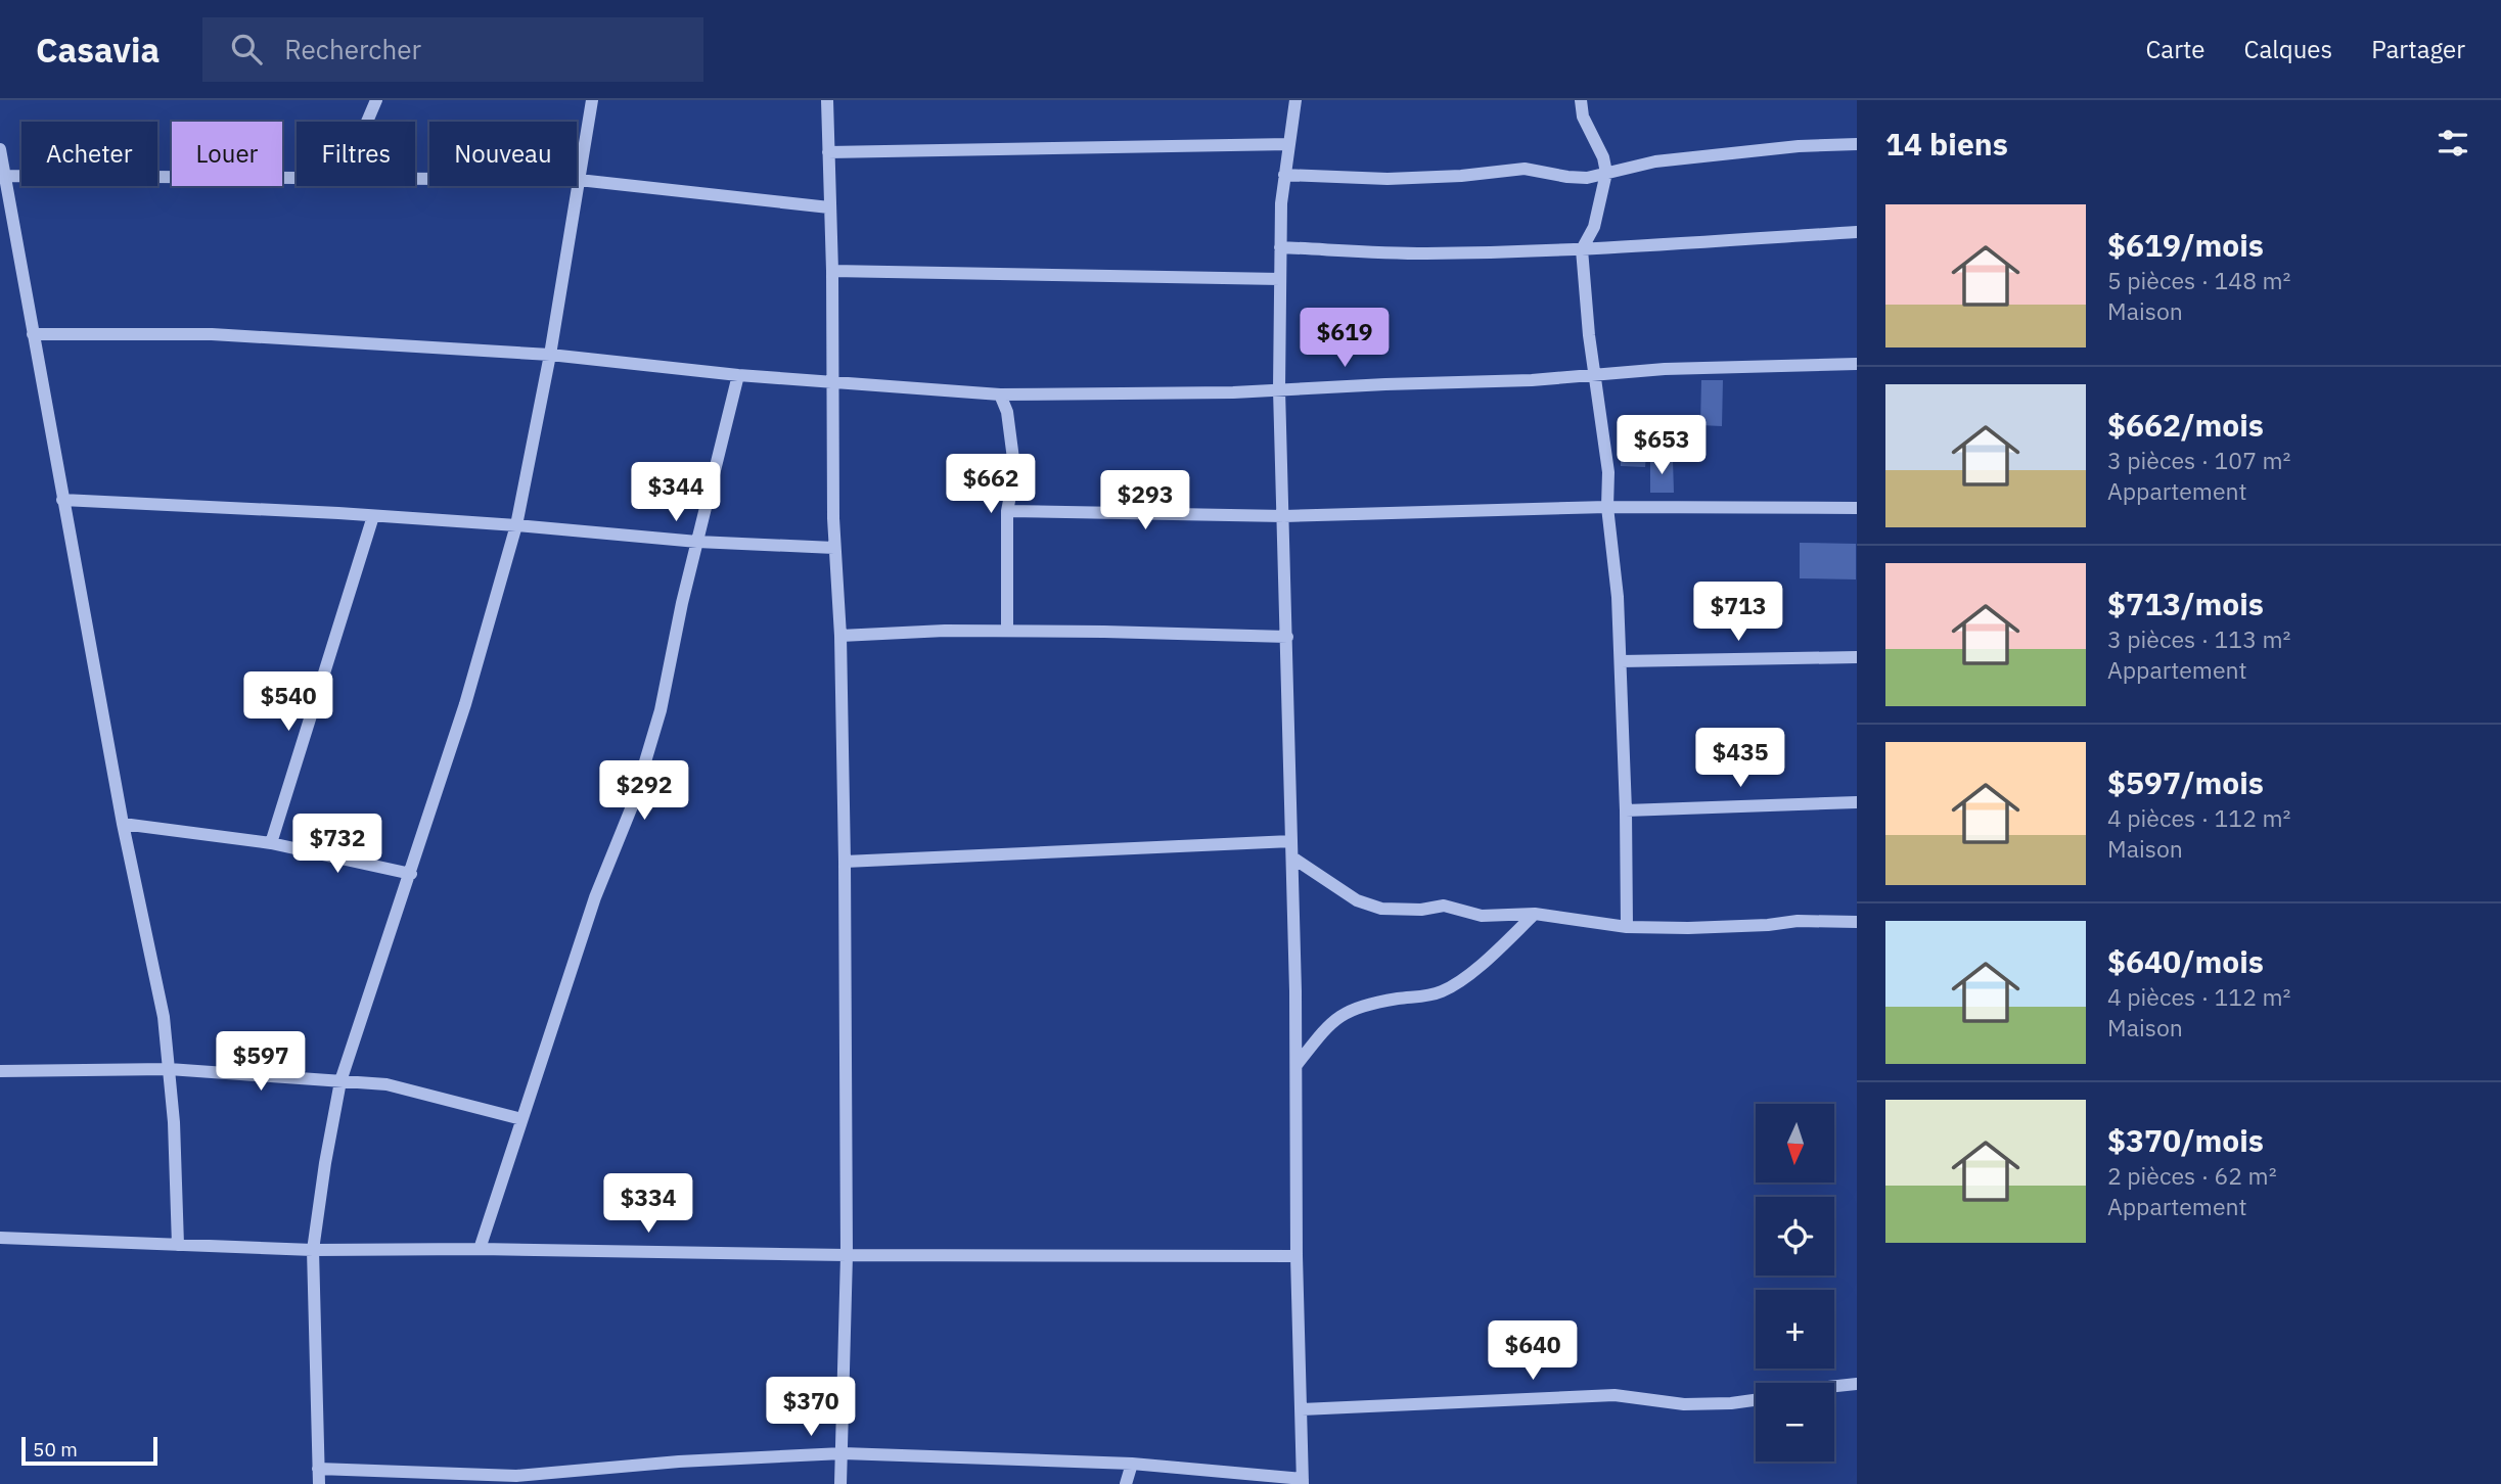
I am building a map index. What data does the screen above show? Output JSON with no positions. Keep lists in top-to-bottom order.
{
  "scale_bar": "50 m",
  "north": "bottom",
  "page": {
    "header": "Casavia",
    "search": "Rechercher",
    "nav": ["Carte", "Calques", "Partager"],
    "heading": "14 biens",
    "chip": [
      "Acheter",
      "Louer",
      "Filtres",
      "Nouveau"
    ],
    "list": [
      {
        "name": "$619/mois",
        "note": "5 pièces · 148 m² · Maison"
      },
      {
        "name": "$662/mois",
        "note": "3 pièces · 107 m² · Appartement"
      },
      {
        "name": "$713/mois",
        "note": "3 pièces · 113 m² · Appartement"
      },
      {
        "name": "$597/mois",
        "note": "4 pièces · 112 m² · Maison"
      },
      {
        "name": "$640/mois",
        "note": "4 pièces · 112 m² · Maison"
      },
      {
        "name": "$370/mois",
        "note": "2 pièces · 62 m² · Appartement"
      }
    ],
    "price": [
      "$619",
      "$653",
      "$662",
      "$344",
      "$293",
      "$713",
      "$540",
      "$435",
      "$292",
      "$732",
      "$597",
      "$334",
      "$640",
      "$370"
    ],
    "map_buttons": ["+", "−"],
    "scale": "50 m"
  }
}
